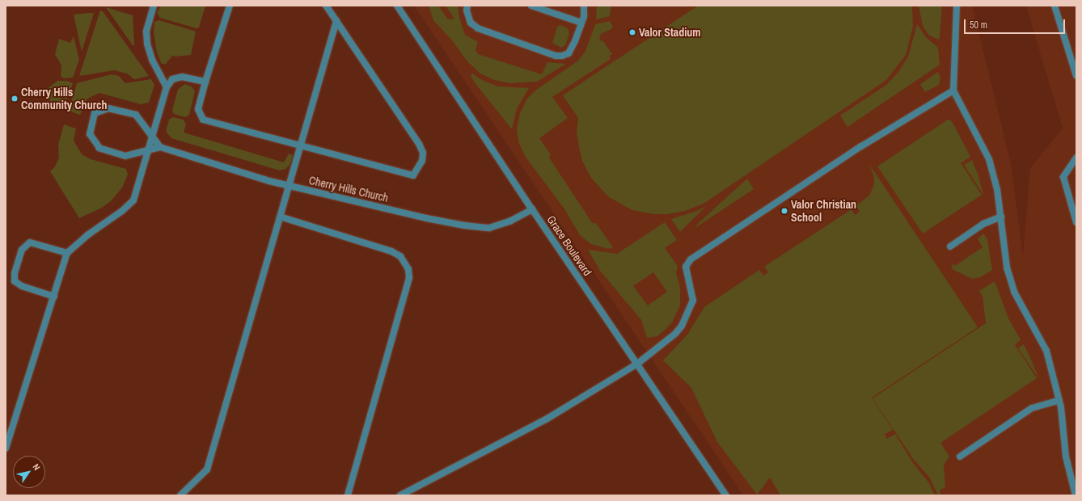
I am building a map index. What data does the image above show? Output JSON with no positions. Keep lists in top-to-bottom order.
{
  "streets": {
    "street": ["Cherry Hills Church", "Grace Boulevard"]
  },
  "crossings": [
    ["Cherry Hills Church", "Grace Boulevard"]
  ],
  "places": ["Valor Stadium", "Cherry Hills Community Church", "Valor Christian School"],
  "scale_bar": "50 m",
  "north": "top right"
}
